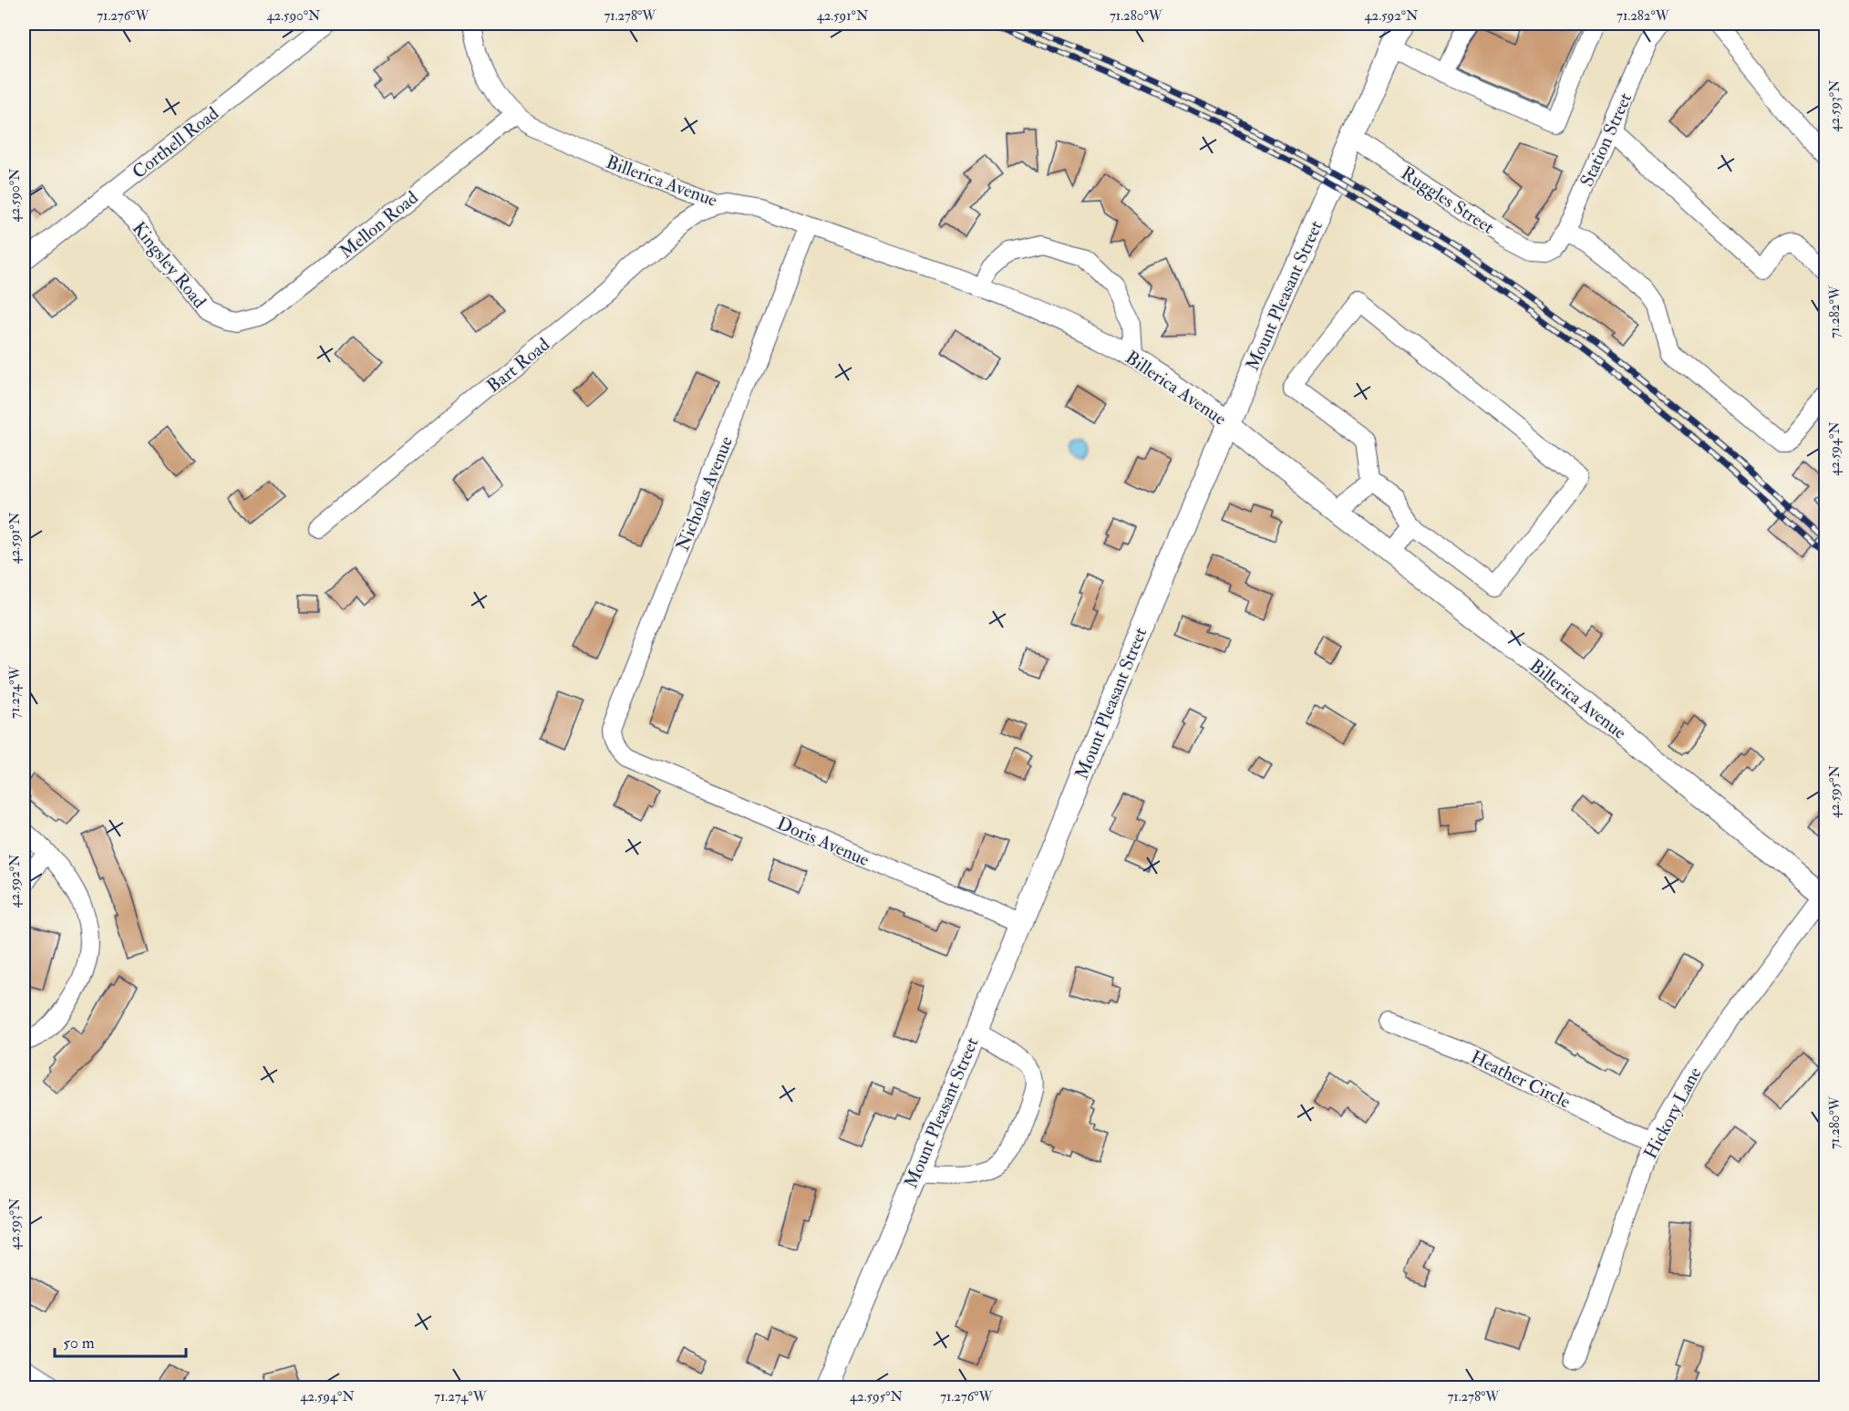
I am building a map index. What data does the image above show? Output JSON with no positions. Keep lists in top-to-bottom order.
{
  "streets": {
    "main road": ["Billerica Avenue", "Mount Pleasant Street"],
    "street": [
      "Station Street",
      "Corthell Road",
      "Ruggles Street",
      "Mellon Road",
      "Kingsley Road",
      "Bart Road",
      "Nicholas Avenue",
      "Doris Avenue",
      "Heather Circle",
      "Hickory Lane"
    ]
  },
  "crossings": [
    ["Station Street", "Ruggles Street"],
    ["Corthell Road", "Kingsley Road"],
    ["Billerica Avenue", "Mellon Road"],
    ["Billerica Avenue", "Mount Pleasant Street"],
    ["Billerica Avenue", "Bart Road"],
    ["Billerica Avenue", "Nicholas Avenue"],
    ["Billerica Avenue", "Hickory Lane"],
    ["Ruggles Street", "Mount Pleasant Street"],
    ["Mellon Road", "Kingsley Road"],
    ["Mount Pleasant Street", "Doris Avenue"],
    ["Nicholas Avenue", "Doris Avenue"],
    ["Heather Circle", "Hickory Lane"]
  ],
  "scale_bar": "50 m",
  "coordinates": [
    "71.276°W",
    "42.590°N",
    "71.278°W",
    "42.591°N",
    "71.280°W",
    "42.592°N",
    "71.282°W",
    "42.593°N",
    "42.594°N",
    "71.274°W",
    "42.595°N"
  ]
}
